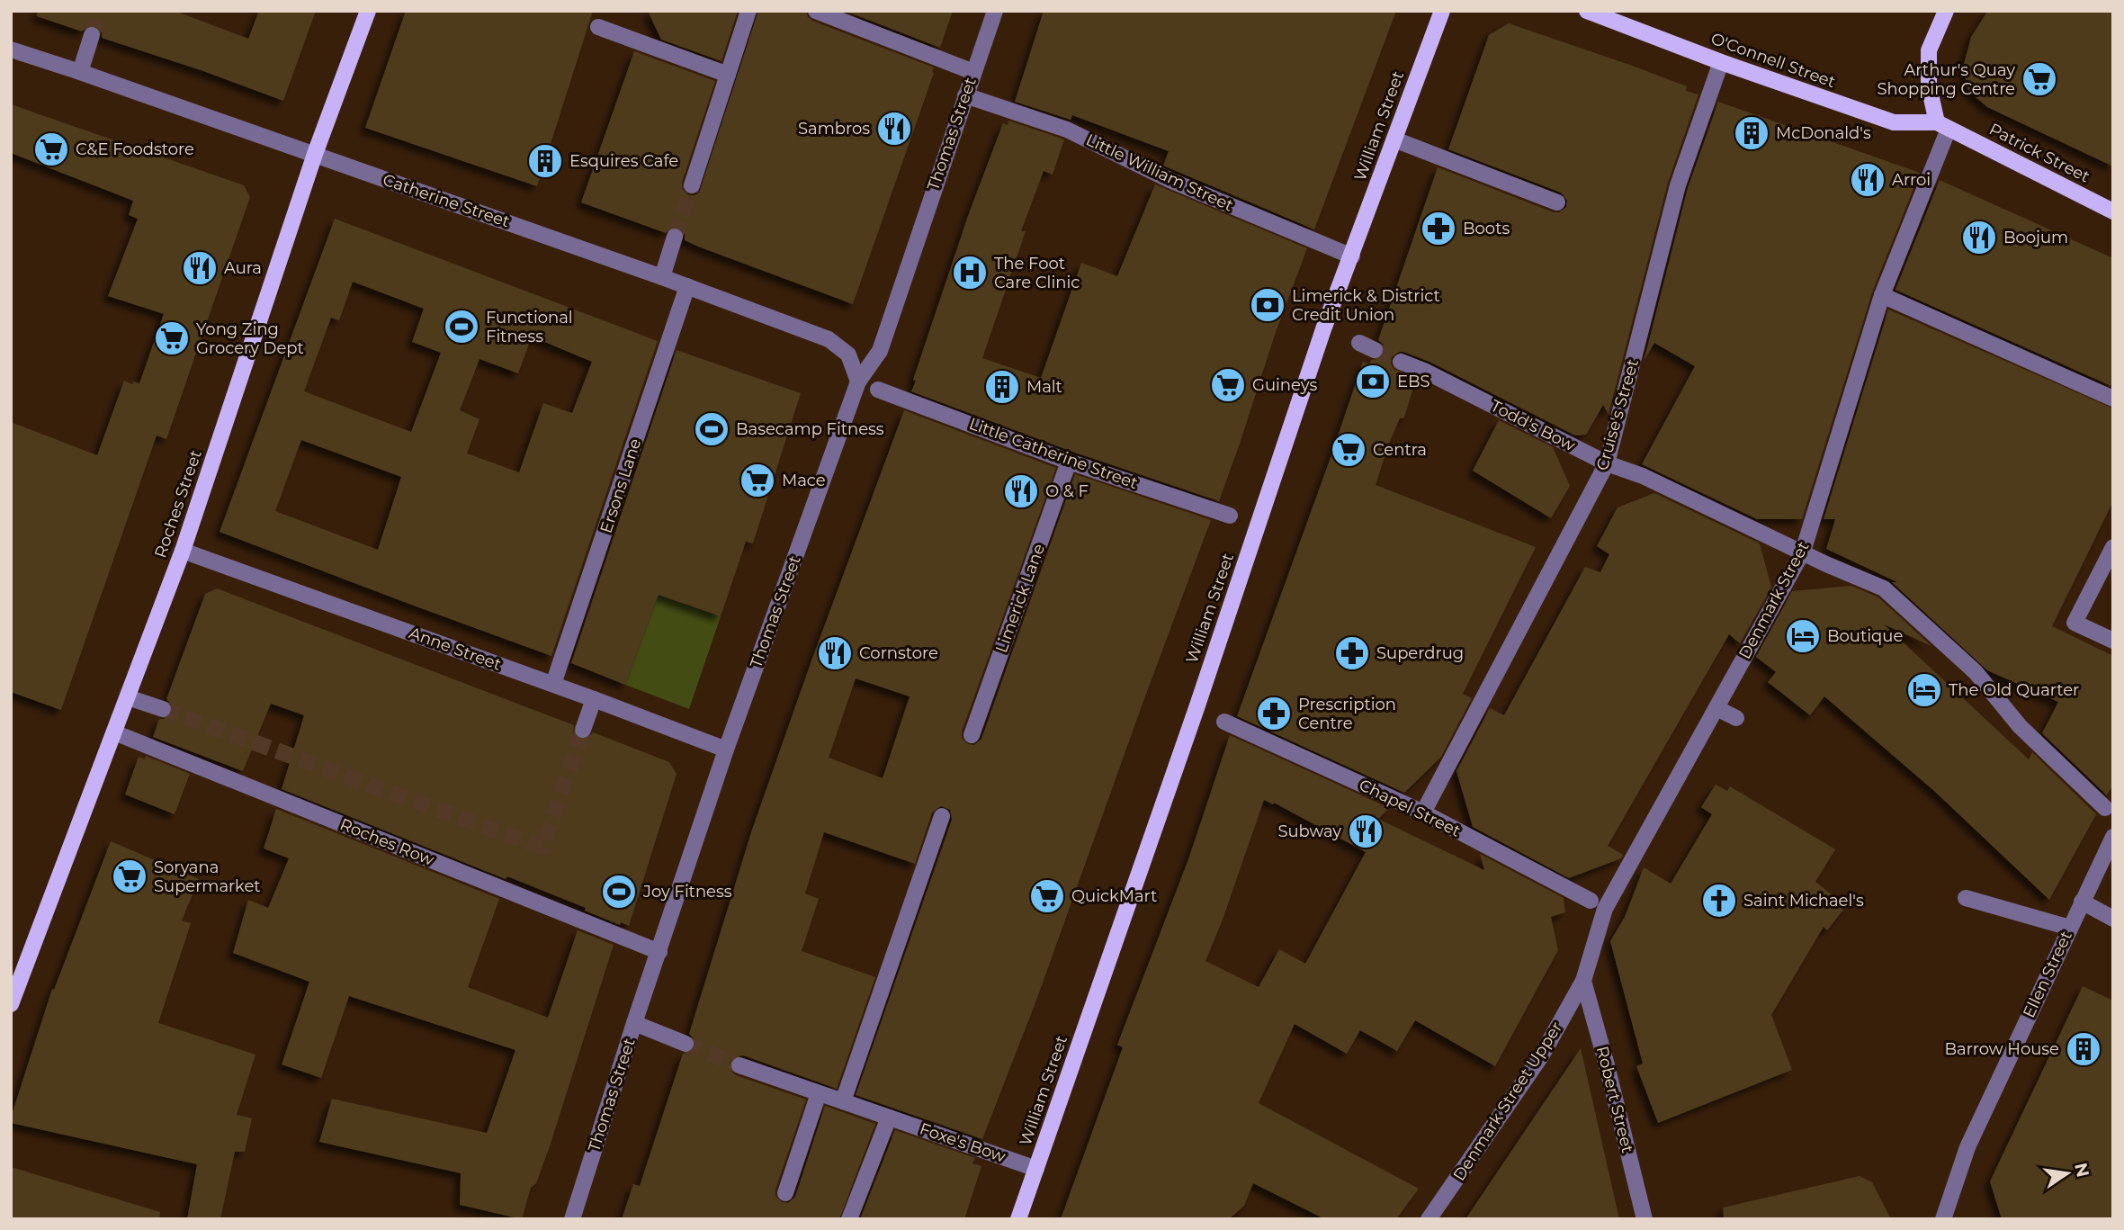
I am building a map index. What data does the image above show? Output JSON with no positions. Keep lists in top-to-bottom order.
{
  "streets": {
    "main road": [
      "O'Connell Street",
      "William Street",
      "Patrick Street",
      "Roches Street"
    ],
    "street": [
      "Thomas Street",
      "Little William Street",
      "Catherine Street",
      "Cruise's Street",
      "Todd's Bow",
      "Little Catherine Street",
      "Ersons Lane",
      "Limerick Lane",
      "Denmark Street",
      "Anne Street",
      "Chapel Street",
      "Roches Row",
      "Ellen Street",
      "Robert Street",
      "Denmark Street Upper",
      "Foxe's Bow"
    ]
  },
  "crossings": [
    ["O'Connell Street", "Patrick Street"],
    ["O'Connell Street", "Cruise's Street"],
    ["O'Connell Street", "Denmark Street"],
    ["William Street", "Little William Street"],
    ["William Street", "Foxe's Bow"],
    ["Thomas Street", "Little William Street"],
    ["Thomas Street", "Catherine Street"],
    ["Thomas Street", "Anne Street"],
    ["Thomas Street", "Roches Row"],
    ["Patrick Street", "Denmark Street"],
    ["Catherine Street", "Ersons Lane"],
    ["Catherine Street", "Roches Street"],
    ["Cruise's Street", "Todd's Bow"],
    ["Cruise's Street", "Chapel Street"],
    ["Todd's Bow", "Denmark Street"],
    ["Little Catherine Street", "Limerick Lane"],
    ["Ersons Lane", "Anne Street"],
    ["Roches Street", "Anne Street"],
    ["Roches Street", "Roches Row"],
    ["Denmark Street", "Robert Street"],
    ["Denmark Street", "Denmark Street Upper"],
    ["Robert Street", "Denmark Street Upper"]
  ],
  "places": {
    "supermarket": [
      "Arthur's Quay Shopping Centre",
      "C&E Foodstore",
      "Yong Zing Grocery Dept",
      "Guineys",
      "Centra",
      "Mace",
      "Soryana Supermarket",
      "QuickMart"
    ],
    "restaurant": [
      "Sambros",
      "Arroi",
      "Boojum",
      "Aura",
      "O & F",
      "Cornstore",
      "Subway"
    ],
    "building": [
      "McDonald's",
      "Esquires Cafe",
      "Malt",
      "Barrow House"
    ],
    "pharmacy": ["Boots", "Superdrug", "Prescription Centre"],
    "hospital": ["The Foot Care Clinic"],
    "bank": ["Limerick & District Credit Union", "EBS"],
    "sports": ["Functional Fitness", "Basecamp Fitness", "Joy Fitness"],
    "hotel": ["Boutique", "The Old Quarter"],
    "church": ["Saint Michael's"]
  },
  "north": "right"
}
